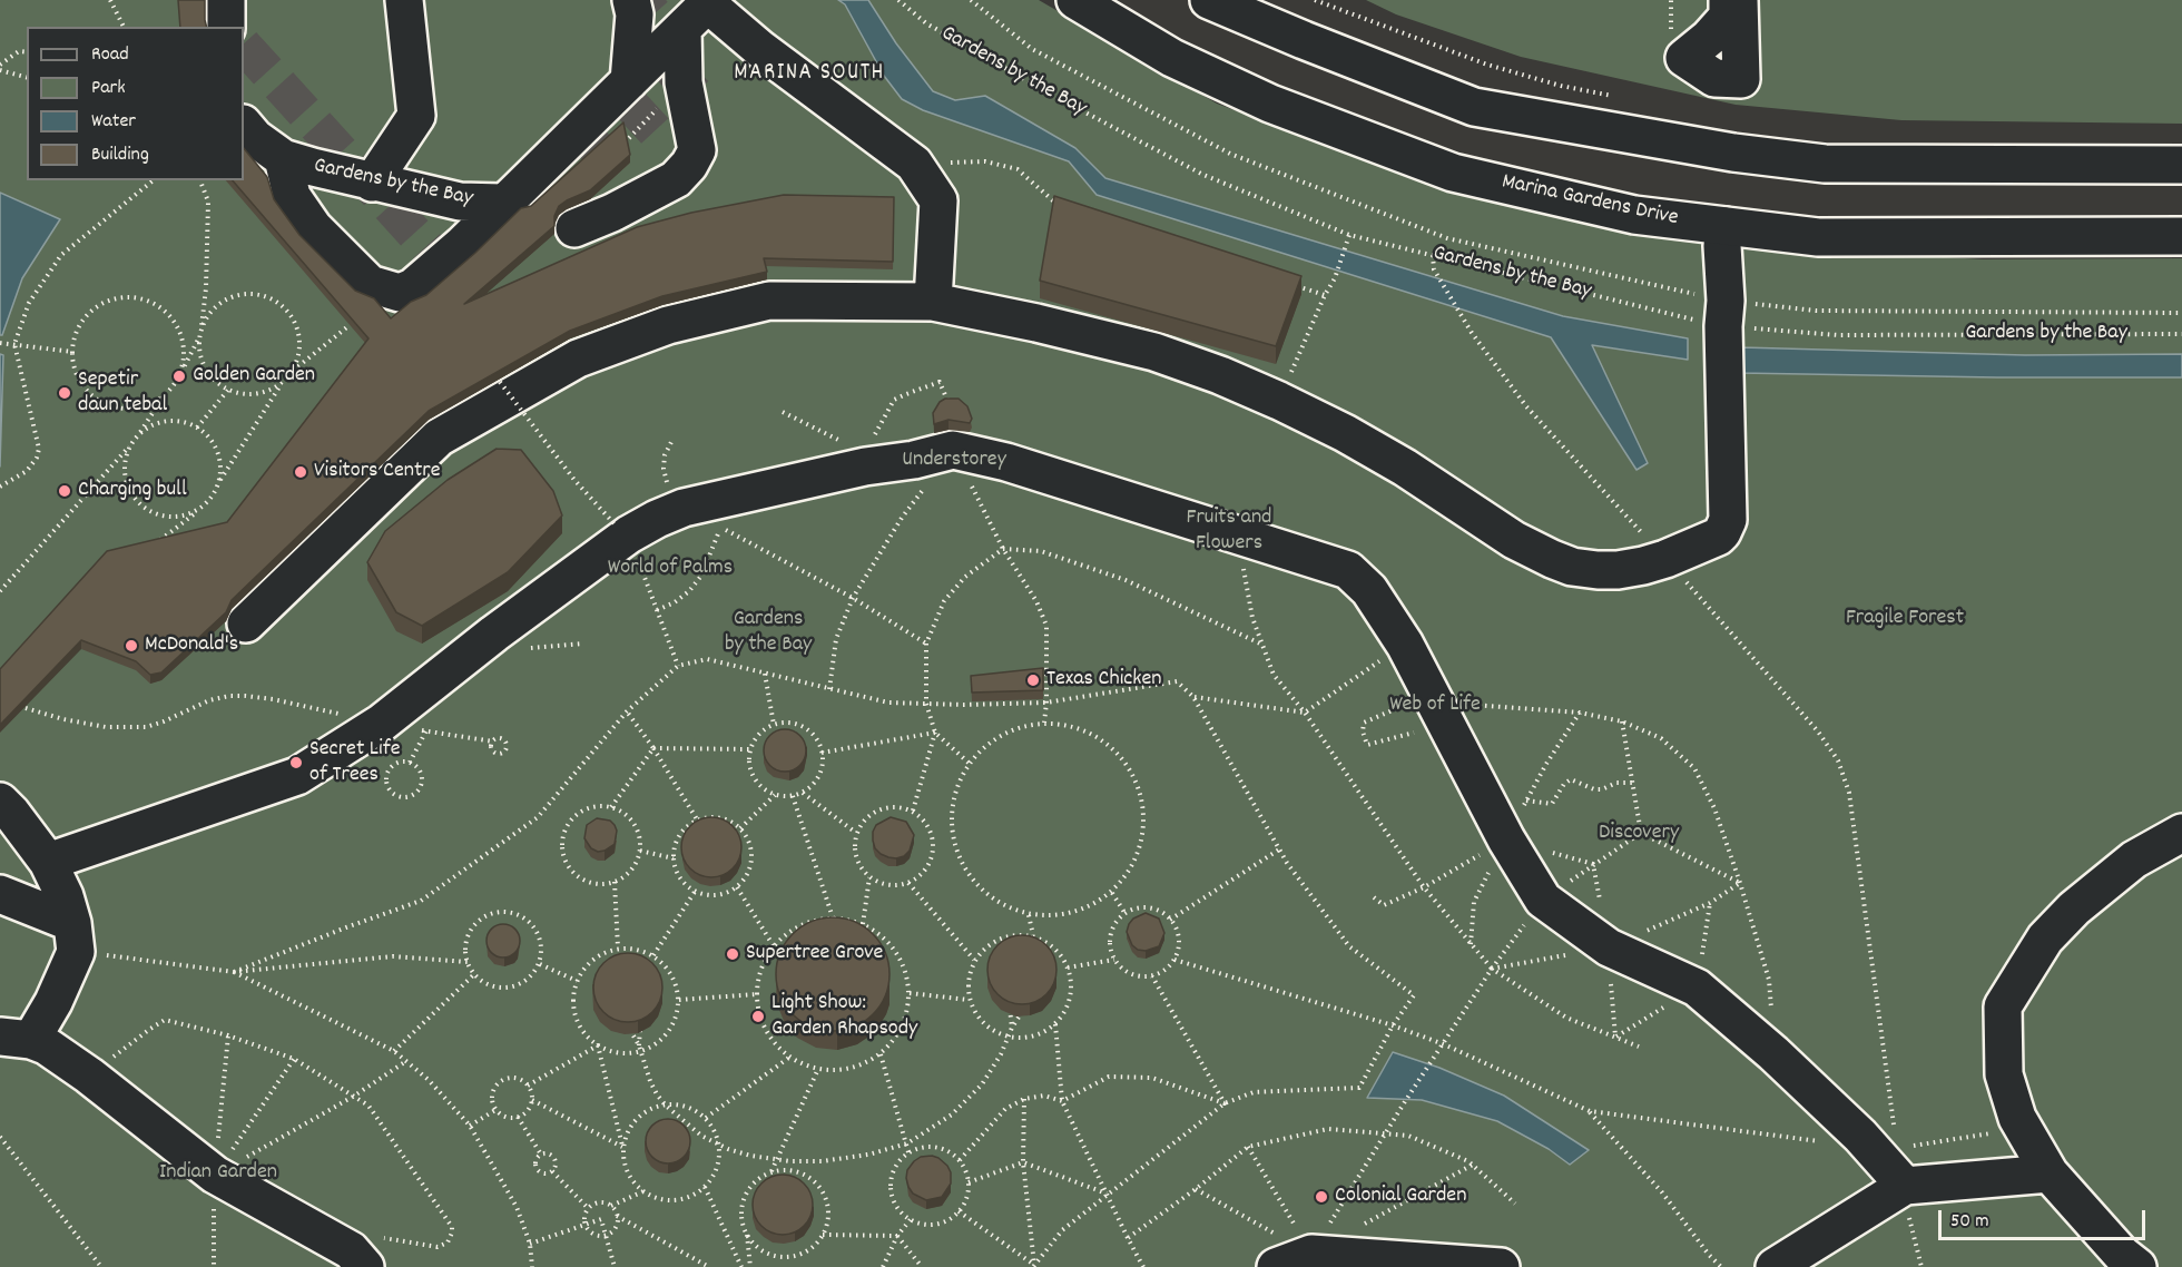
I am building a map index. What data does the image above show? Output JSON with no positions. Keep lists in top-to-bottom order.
{
  "streets": {
    "street": ["Gardens by the Bay", "Marina Gardens Drive"]
  },
  "districts": ["MARINA SOUTH"],
  "parks": [
    "Understorey",
    "Fruits and Flowers",
    "World of Palms",
    "Fragile Forest",
    "Gardens by the Bay",
    "Web of Life",
    "Discovery",
    "Indian Garden"
  ],
  "places": [
    "Golden Garden",
    "Sepetir daun tebal",
    "Visitors Centre",
    "Charging bull",
    "McDonald's",
    "Texas Chicken",
    "Secret Life of Trees",
    "Supertree Grove",
    "Light Show: Garden Rhapsody",
    "Colonial Garden"
  ],
  "legend": [
    "Road",
    "Park",
    "Water",
    "Building"
  ],
  "scale_bar": "50 m"
}
